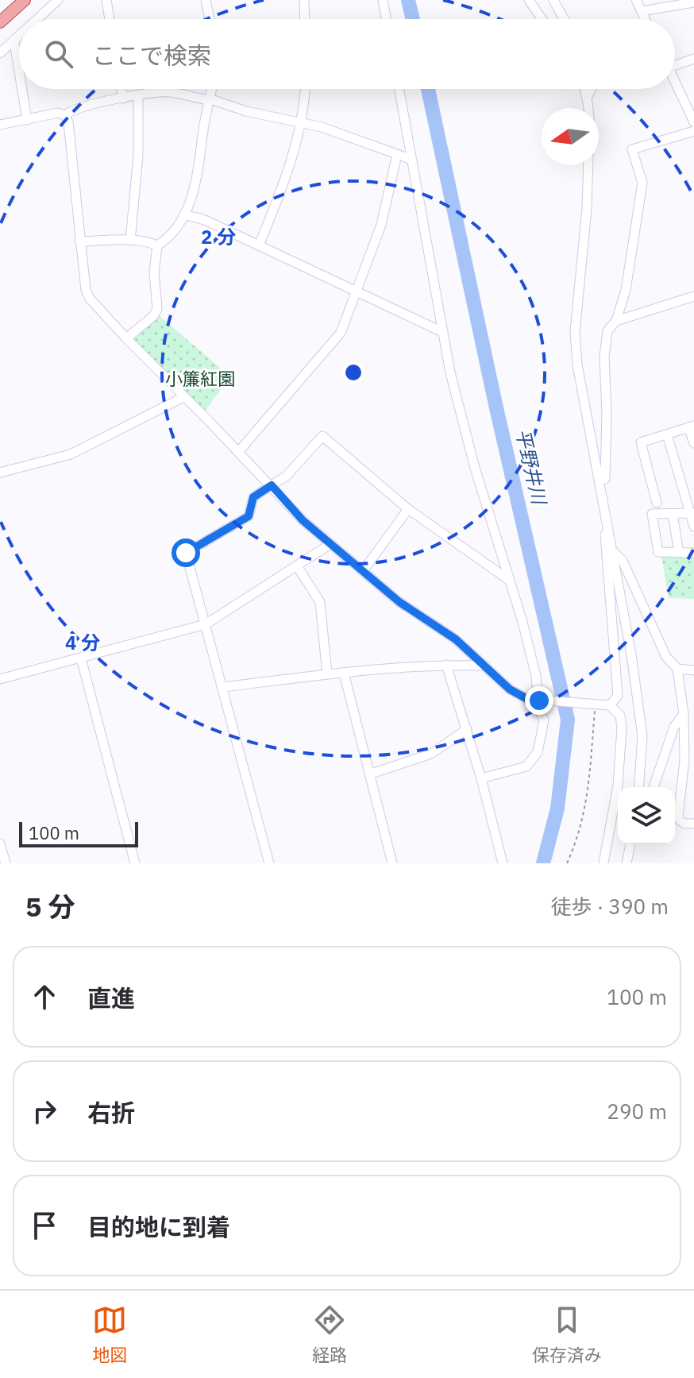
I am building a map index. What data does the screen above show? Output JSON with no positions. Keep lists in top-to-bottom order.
{
  "water": ["平野井川"],
  "parks": ["小簾紅園"],
  "scale_bar": "100 m",
  "north": "left",
  "page": {
    "search": "ここで検索",
    "scale": "100 m",
    "heading": ["5 分", "徒歩 · 390 m"],
    "list": [
      ["直進", "100 m"],
      ["右折", "290 m"],
      "目的地に到着"
    ],
    "nav": ["地図", "経路", "保存済み"]
  },
  "rings": ["2 分", "4 分"]
}
